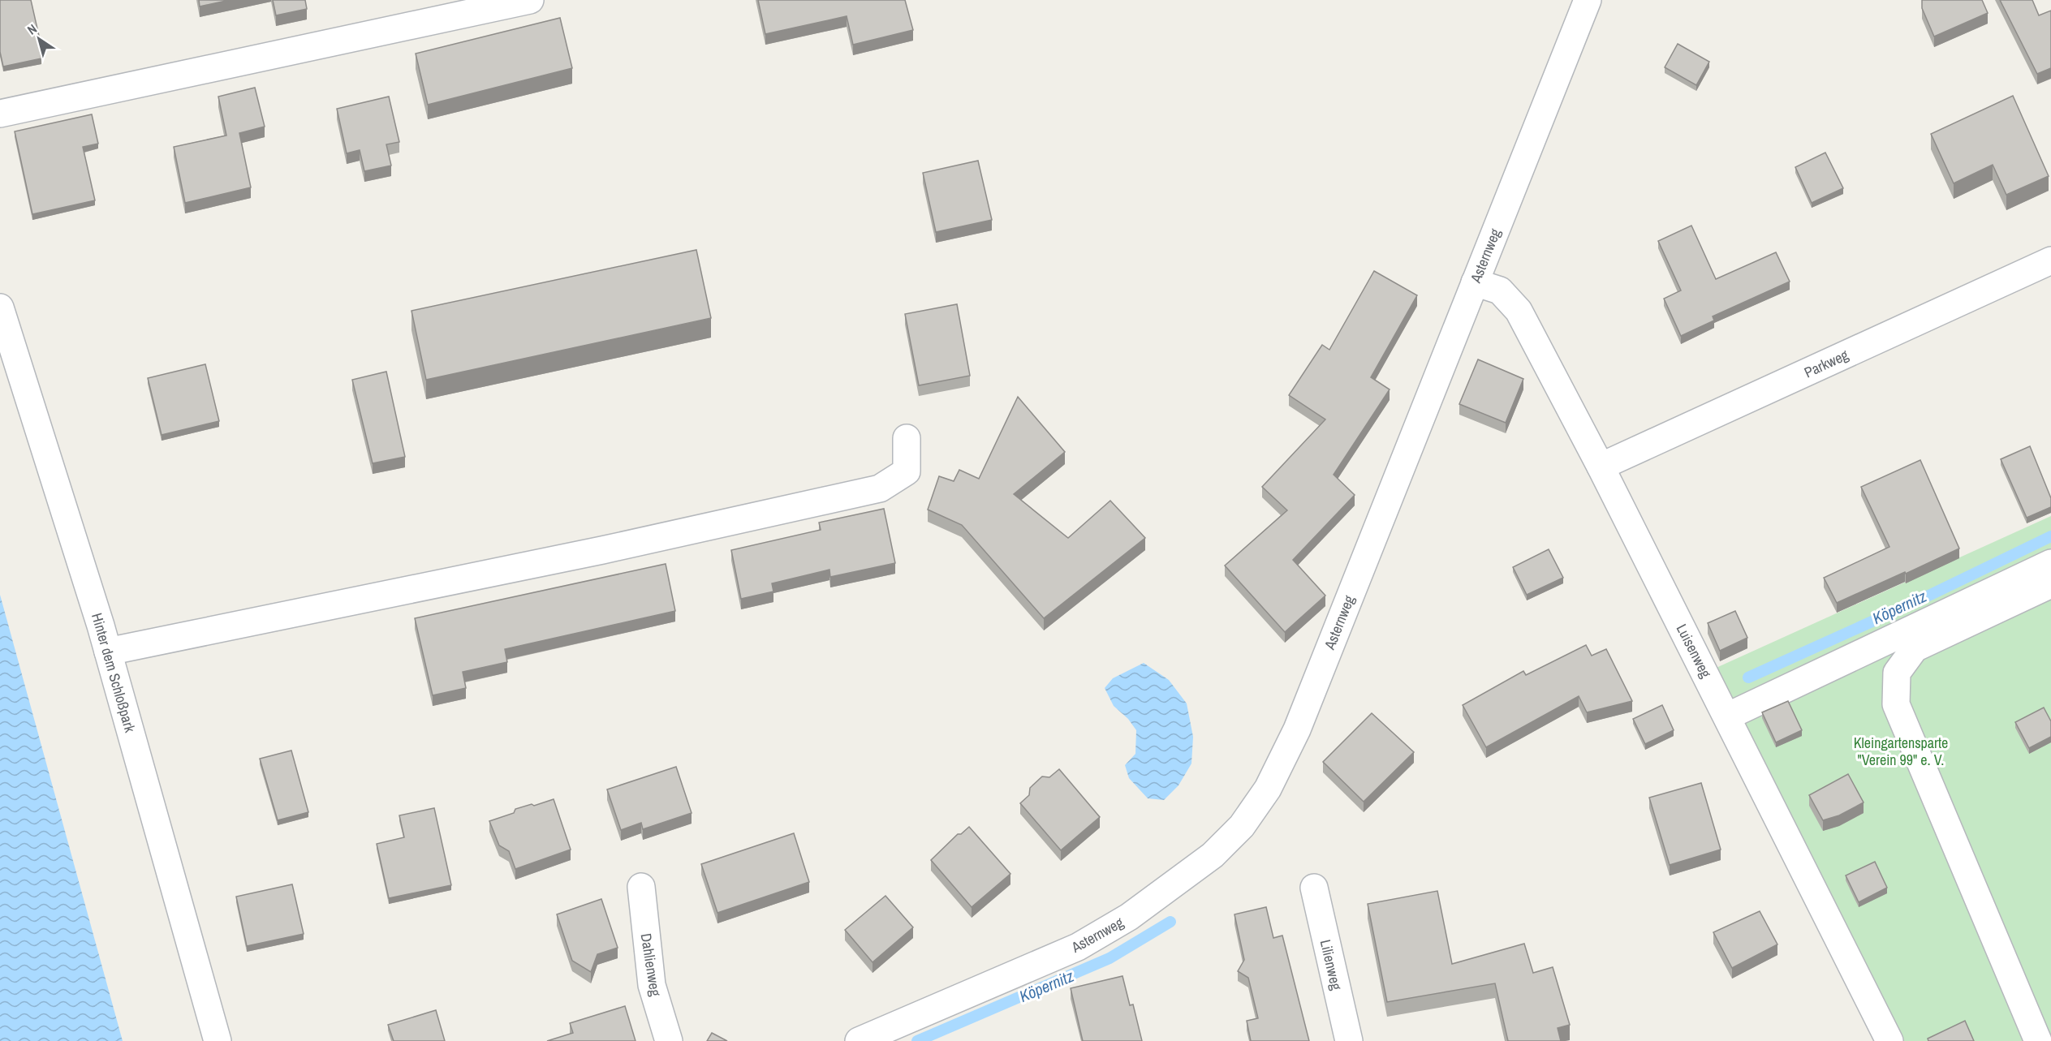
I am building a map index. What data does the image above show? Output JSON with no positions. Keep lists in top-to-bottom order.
{
  "streets": {
    "street": [
      "Asternweg",
      "Parkweg",
      "Luisenweg",
      "Hinter dem Schloßpark",
      "Dahlienweg",
      "Lilienweg"
    ]
  },
  "crossings": [
    ["Asternweg", "Luisenweg"],
    ["Parkweg", "Luisenweg"]
  ],
  "water": ["Köpernitz"],
  "parks": ["Kleingartensparte \"Verein 99\" e. V."],
  "north": "top left"
}
